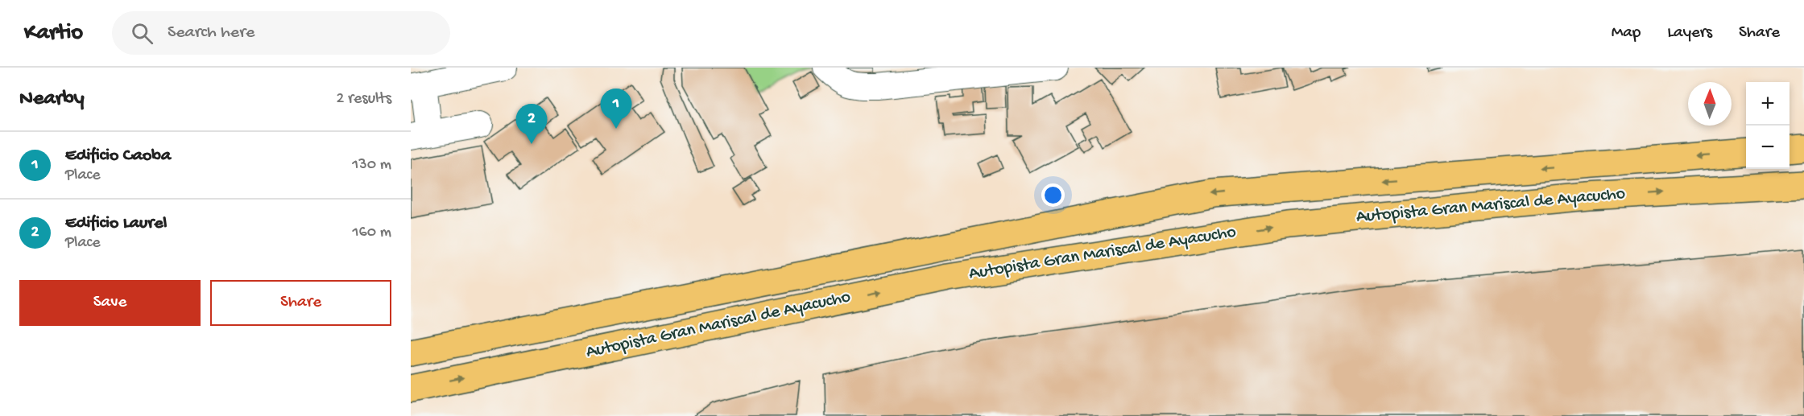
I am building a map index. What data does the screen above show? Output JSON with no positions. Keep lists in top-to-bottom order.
{
  "streets": {
    "highway": ["Autopista Gran Mariscal de Ayacucho"]
  },
  "north": "top",
  "page": {
    "header": "Kartio",
    "search": "Search here",
    "nav": ["Map", "Layers", "Share"],
    "heading": ["Nearby", "2 results"],
    "map_buttons": ["+", "−"],
    "pins": ["1", "2"],
    "list": [
      {
        "mark": "1",
        "name": "Edificio Caoba",
        "note": "Place",
        "value": "130 m"
      },
      {
        "mark": "2",
        "name": "Edificio Laurel",
        "note": "Place",
        "value": "160 m"
      }
    ],
    "buttons": ["Save", "Share"]
  }
}
